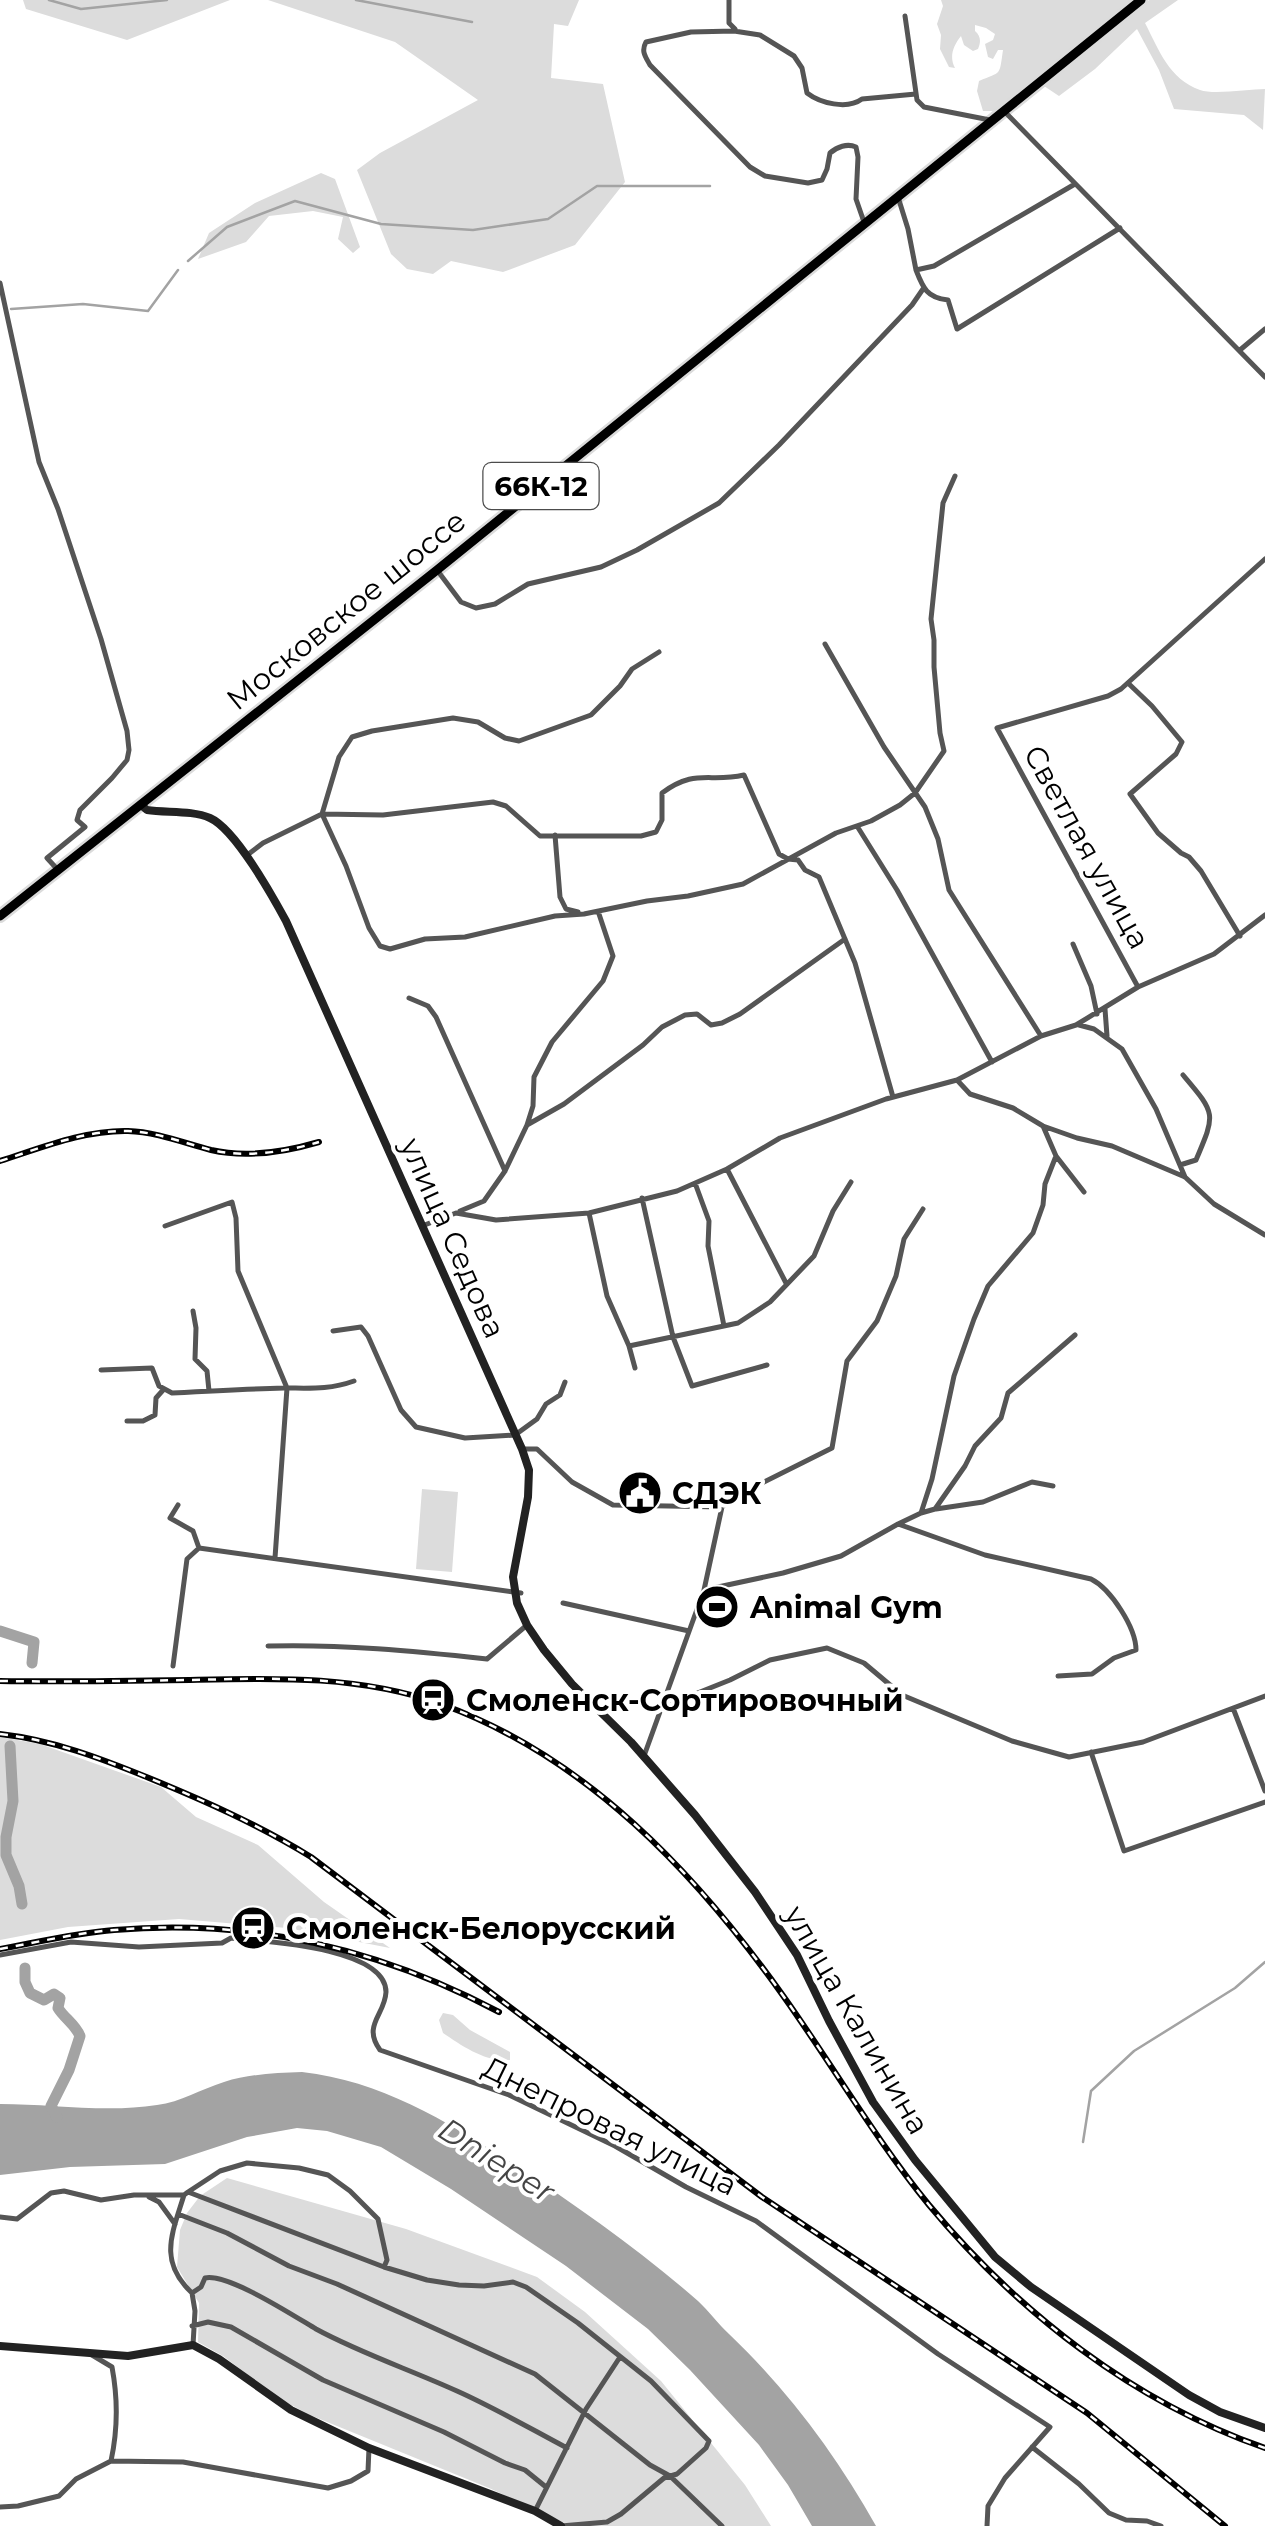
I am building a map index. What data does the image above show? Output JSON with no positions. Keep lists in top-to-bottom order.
{
  "streets": {
    "main road": ["66К-12", "Московское шоссе"],
    "street": [
      "Светлая улица",
      "улица Седова",
      "улица Калинина",
      "Днепровая улица"
    ]
  },
  "crossings": [
    ["66К-12", "Московское шоссе"],
    ["Московское шоссе", "улица Седова"],
    ["улица Седова", "улица Калинина"]
  ],
  "water": ["Dnieper"],
  "places": {
    "public building": ["СДЭК"],
    "sports": ["Animal Gym"],
    "station": ["Смоленск-Сортировочный", "Смоленск-Белорусский"]
  }
}
